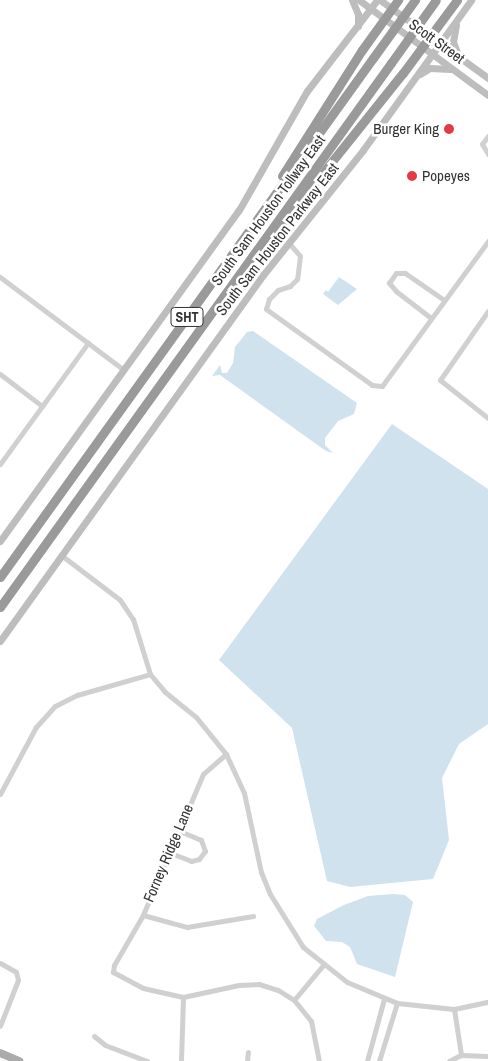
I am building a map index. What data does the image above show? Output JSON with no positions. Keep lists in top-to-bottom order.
{
  "streets": {
    "highway": ["South Sam Houston Tollway East", "SHT"],
    "main road": ["Scott Street", "South Sam Houston Parkway East"],
    "street": ["Forney Ridge Lane"]
  },
  "crossings": [
    ["Scott Street", "South Sam Houston Parkway East"]
  ],
  "places": ["Burger King", "Popeyes"]
}
